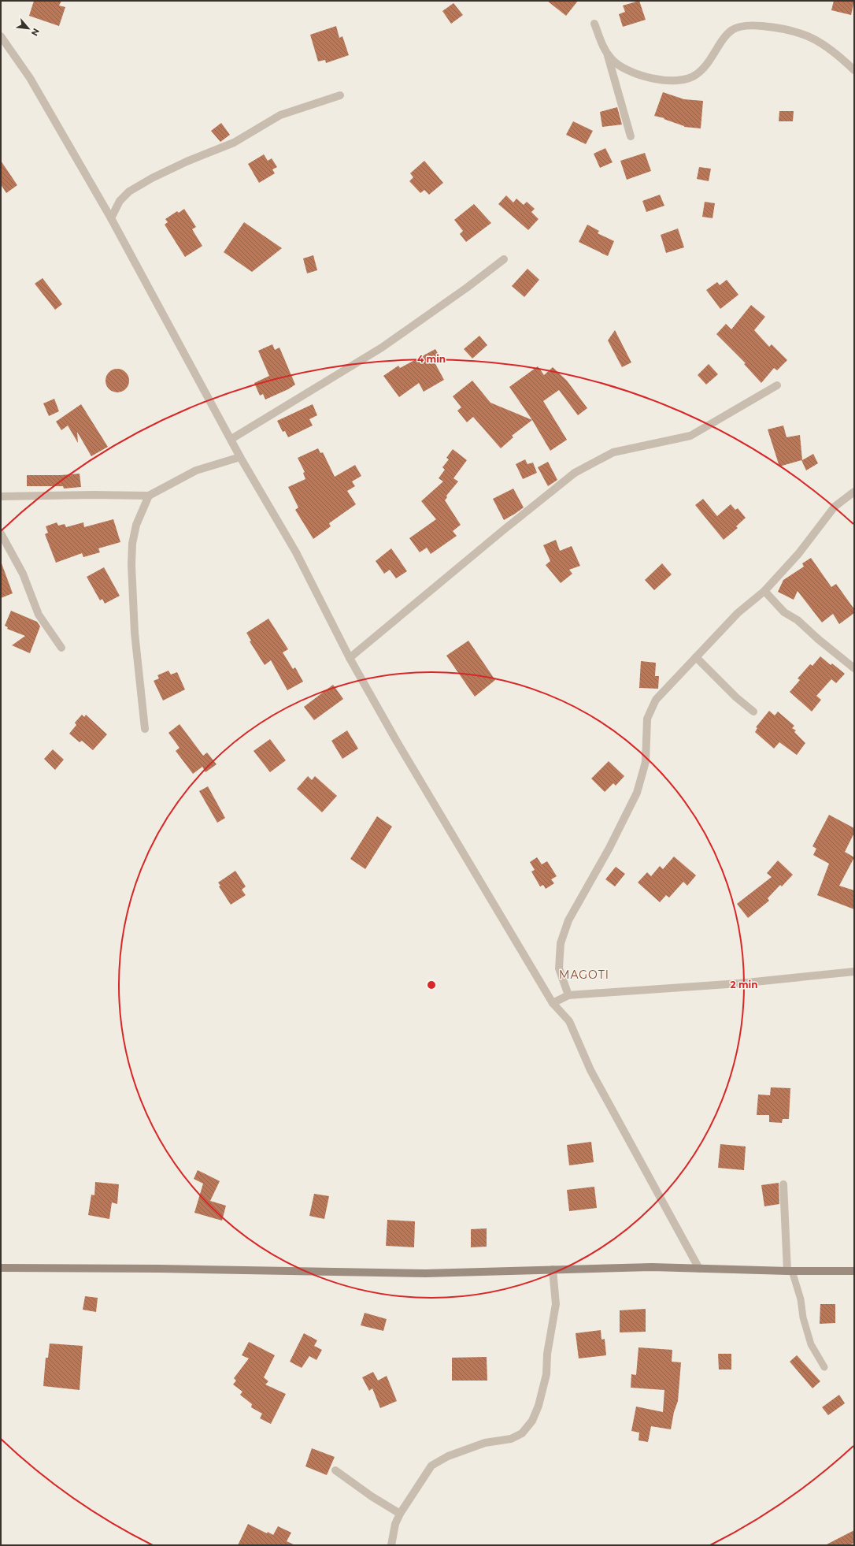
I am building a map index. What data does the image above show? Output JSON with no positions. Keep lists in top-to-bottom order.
{
  "districts": ["MAGOTI"],
  "north": "bottom right",
  "rings": ["4 min", "2 min"]
}
